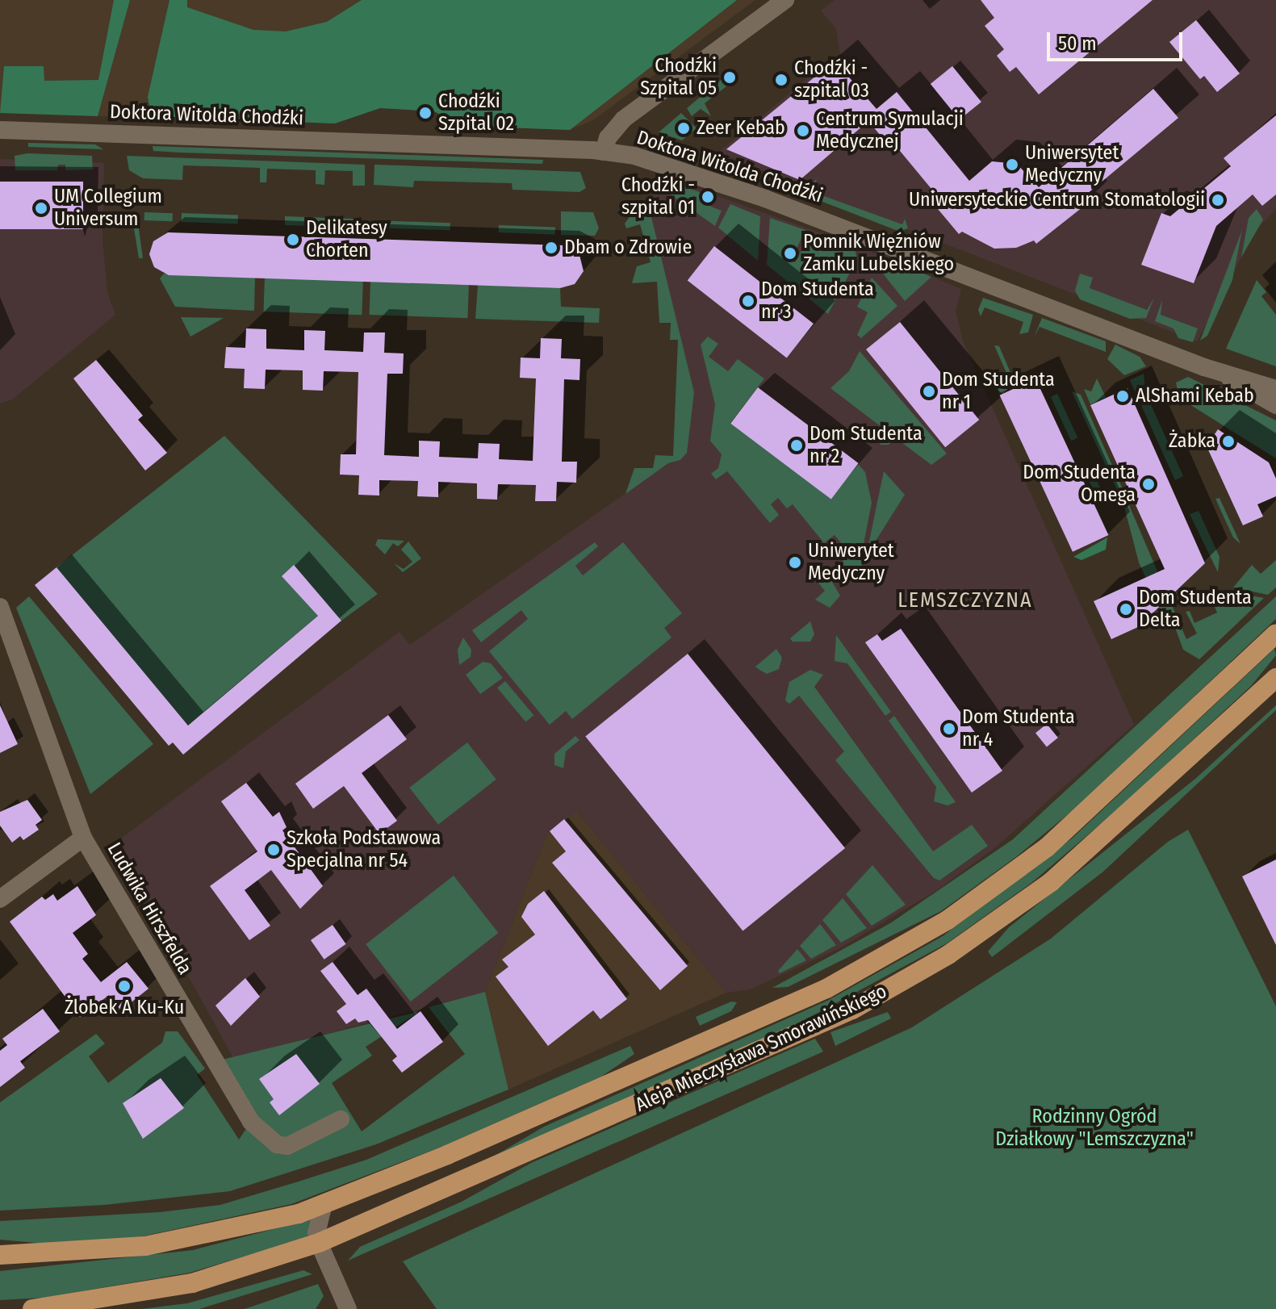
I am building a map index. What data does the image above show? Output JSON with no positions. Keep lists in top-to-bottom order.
{
  "streets": {
    "main road": ["Aleja Mieczysława Smorawińskiego"],
    "street": ["Doktora Witolda Chodźki", "Ludwika Hirszfelda"]
  },
  "districts": ["LEMSZCZYZNA"],
  "parks": ["Rodzinny Ogród Działkowy \"Lemszczyzna\""],
  "places": [
    "Chodźki Szpital 05",
    "Chodźki - szpital 03",
    "Chodźki Szpital 02",
    "Zeer Kebab",
    "Centrum Symulacji Medycznej",
    "Uniwersytet Medyczny",
    "Chodźki - szpital 01",
    "Uniwersyteckie Centrum Stomatologii",
    "UM Collegium Universum",
    "Delikatesy Chorten",
    "Dbam o Zdrowie",
    "Pomnik Więźniów Zamku Lubelskiego",
    "Dom Studenta nr 3",
    "Dom Studenta nr 1",
    "AlShami Kebab",
    "Żabka",
    "Dom Studenta nr 2",
    "Dom Studenta Omega",
    "Uniwerytet Medyczny",
    "Dom Studenta Delta",
    "Dom Studenta nr 4",
    "Szkoła Podstawowa Specjalna nr 54",
    "Żlobek A Ku-Ku"
  ],
  "scale_bar": "50 m"
}
